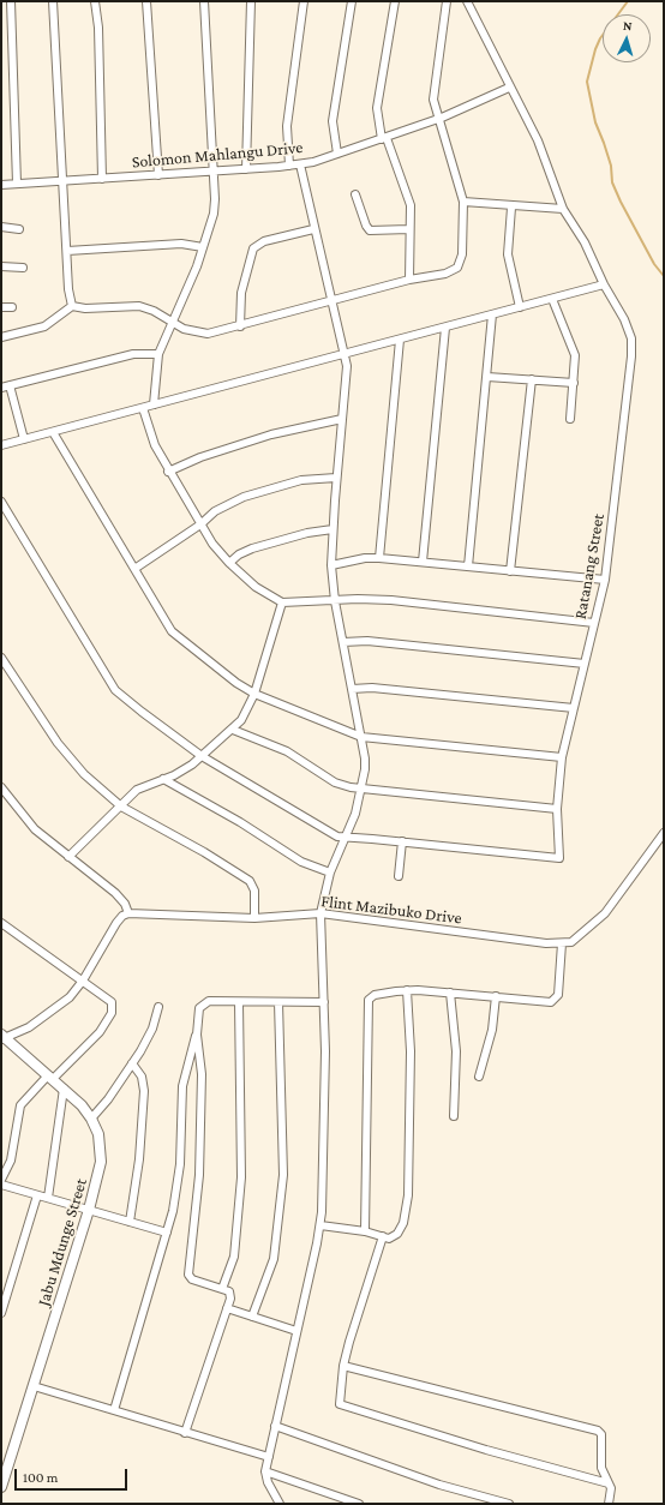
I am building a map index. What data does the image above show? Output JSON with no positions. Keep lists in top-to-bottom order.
{
  "streets": {
    "street": [
      "Solomon Mahlangu Drive",
      "Ratanang Street",
      "Flint Mazibuko Drive",
      "Jabu Mdunge Street"
    ]
  },
  "crossings": [
    ["Solomon Mahlangu Drive", "Ratanang Street"]
  ],
  "scale_bar": "100 m",
  "north": "top"
}
